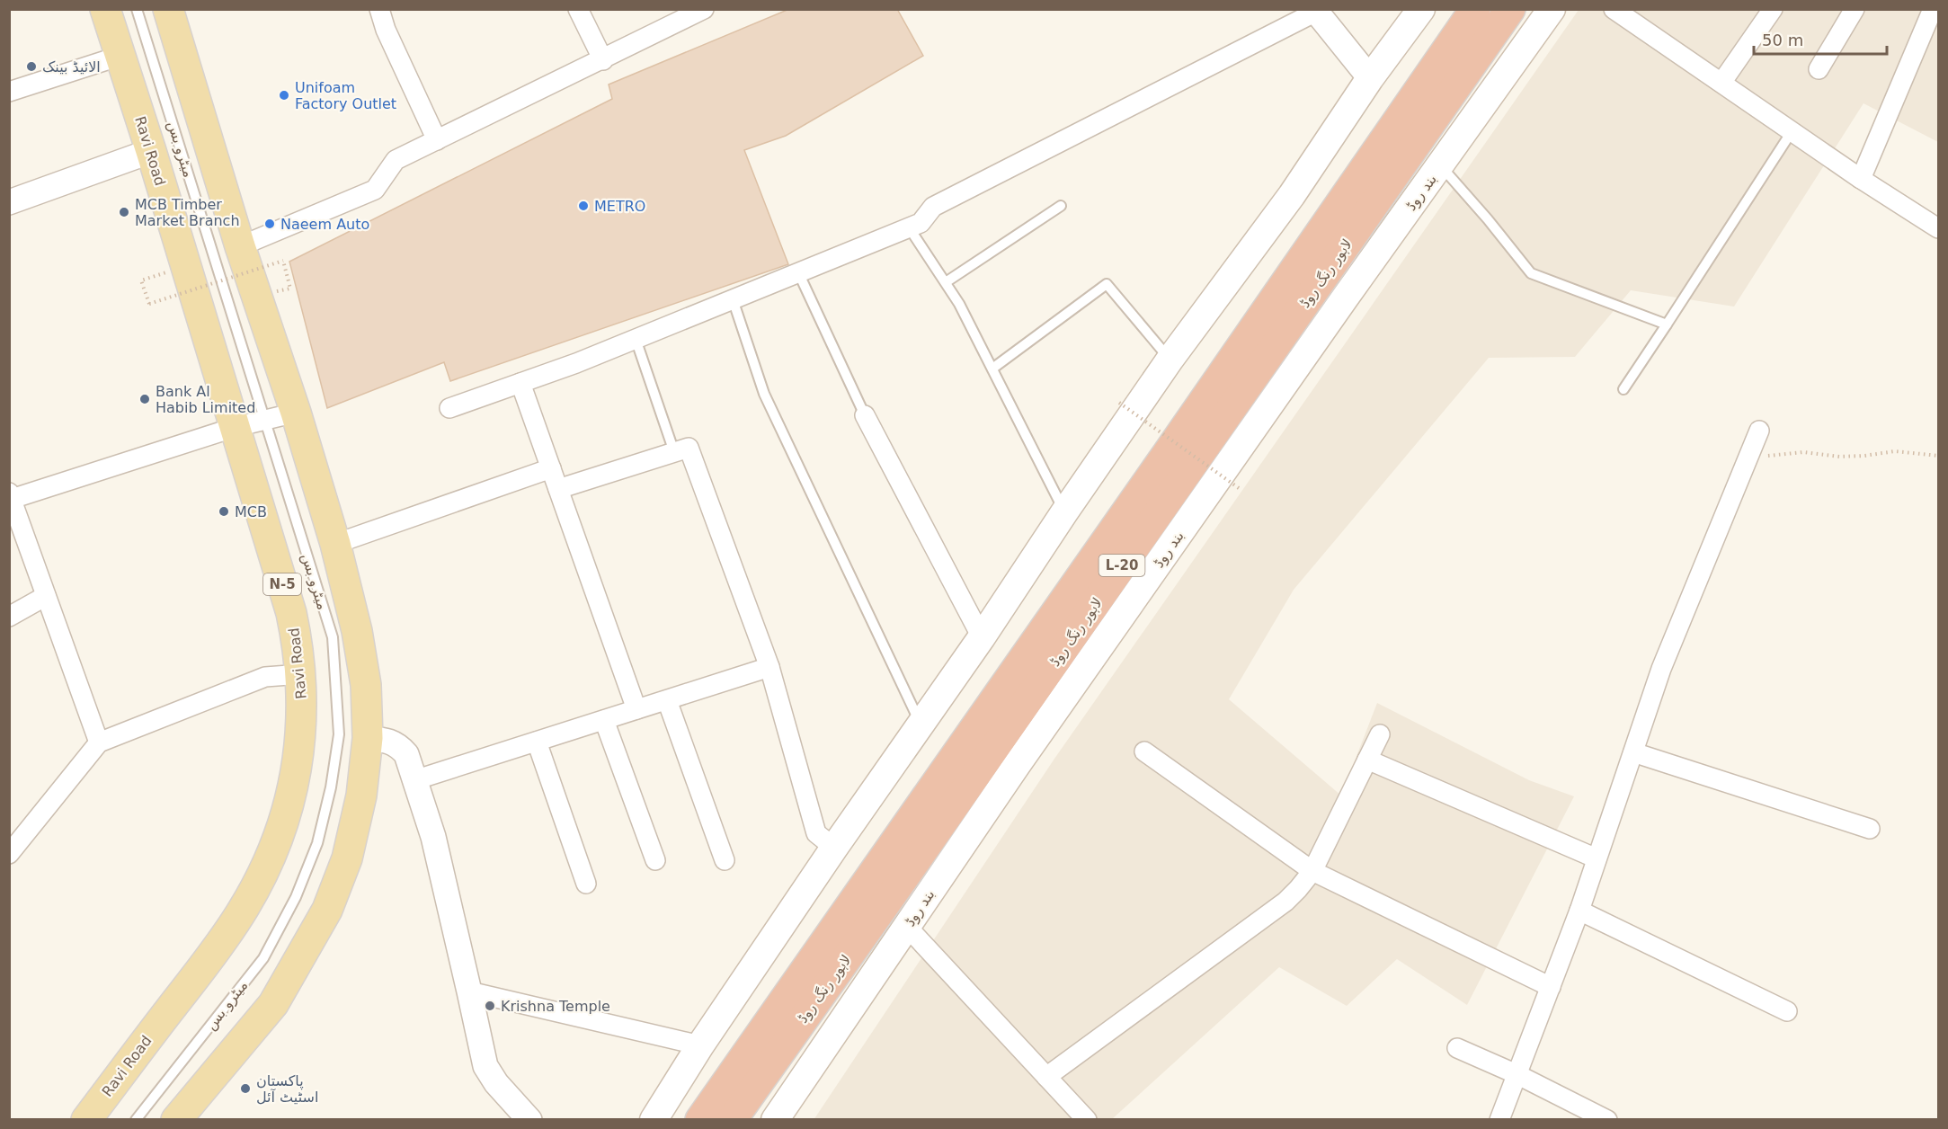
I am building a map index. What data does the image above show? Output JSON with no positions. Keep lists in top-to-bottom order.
{
  "streets": {
    "highway": ["لاہور رنگ روڈ", "L-20"],
    "main road": ["Ravi Road", "بند روڈ", "N-5"],
    "lane": ["میٹرو بس"]
  },
  "places": [
    "الائیڈ بینک",
    "Unifoam Factory Outlet",
    "METRO",
    "MCB Timber Market Branch",
    "Naeem Auto",
    "Bank Al Habib Limited",
    "MCB",
    "Krishna Temple",
    "پاکستان اسٹیٹ آئل"
  ],
  "scale_bar": "50 m"
}
